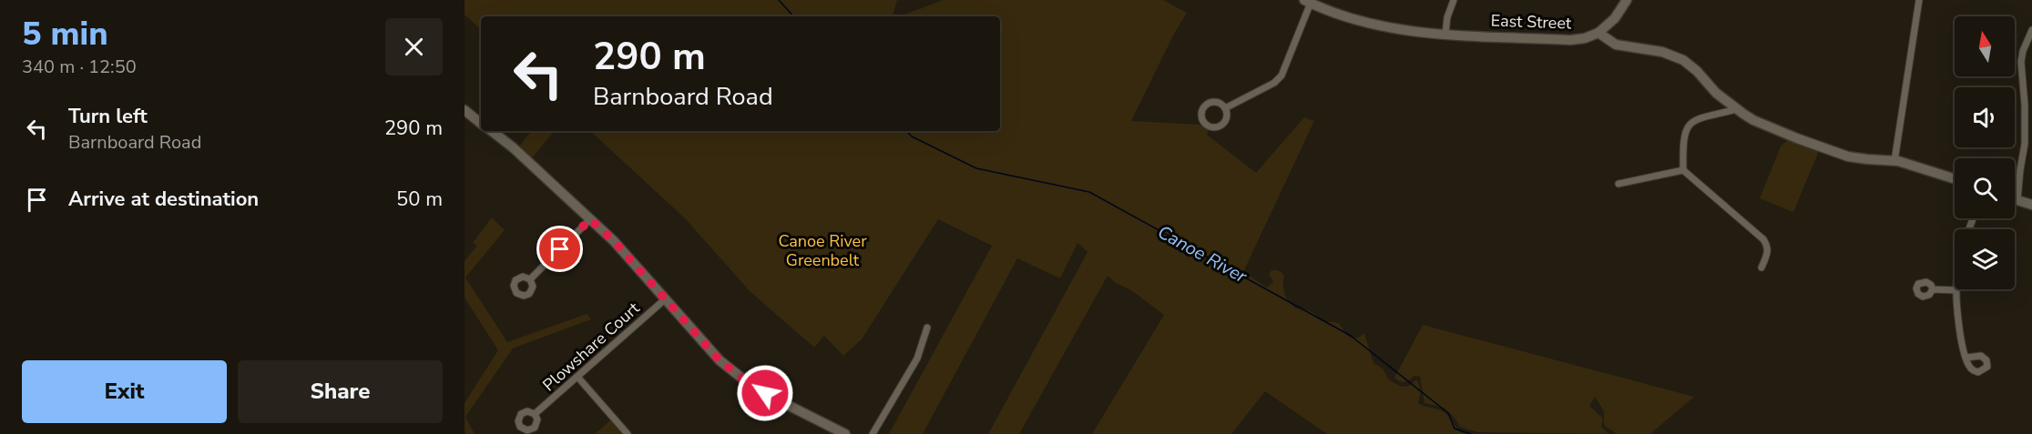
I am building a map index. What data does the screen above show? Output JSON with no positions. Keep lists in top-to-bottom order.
{
  "streets": {
    "street": ["East Street", "Plowshare Court"]
  },
  "water": ["Canoe River"],
  "parks": ["Canoe River Greenbelt"],
  "north": "top",
  "page": {
    "heading": ["5 min", "340 m · 12:50"],
    "turn": ["290 m", "Barnboard Road"],
    "list": [
      {
        "name": "Turn left",
        "note": "Barnboard Road",
        "value": "290 m"
      },
      {
        "name": "Arrive at destination",
        "value": "50 m"
      }
    ],
    "buttons": ["Exit", "Share"]
  }
}
